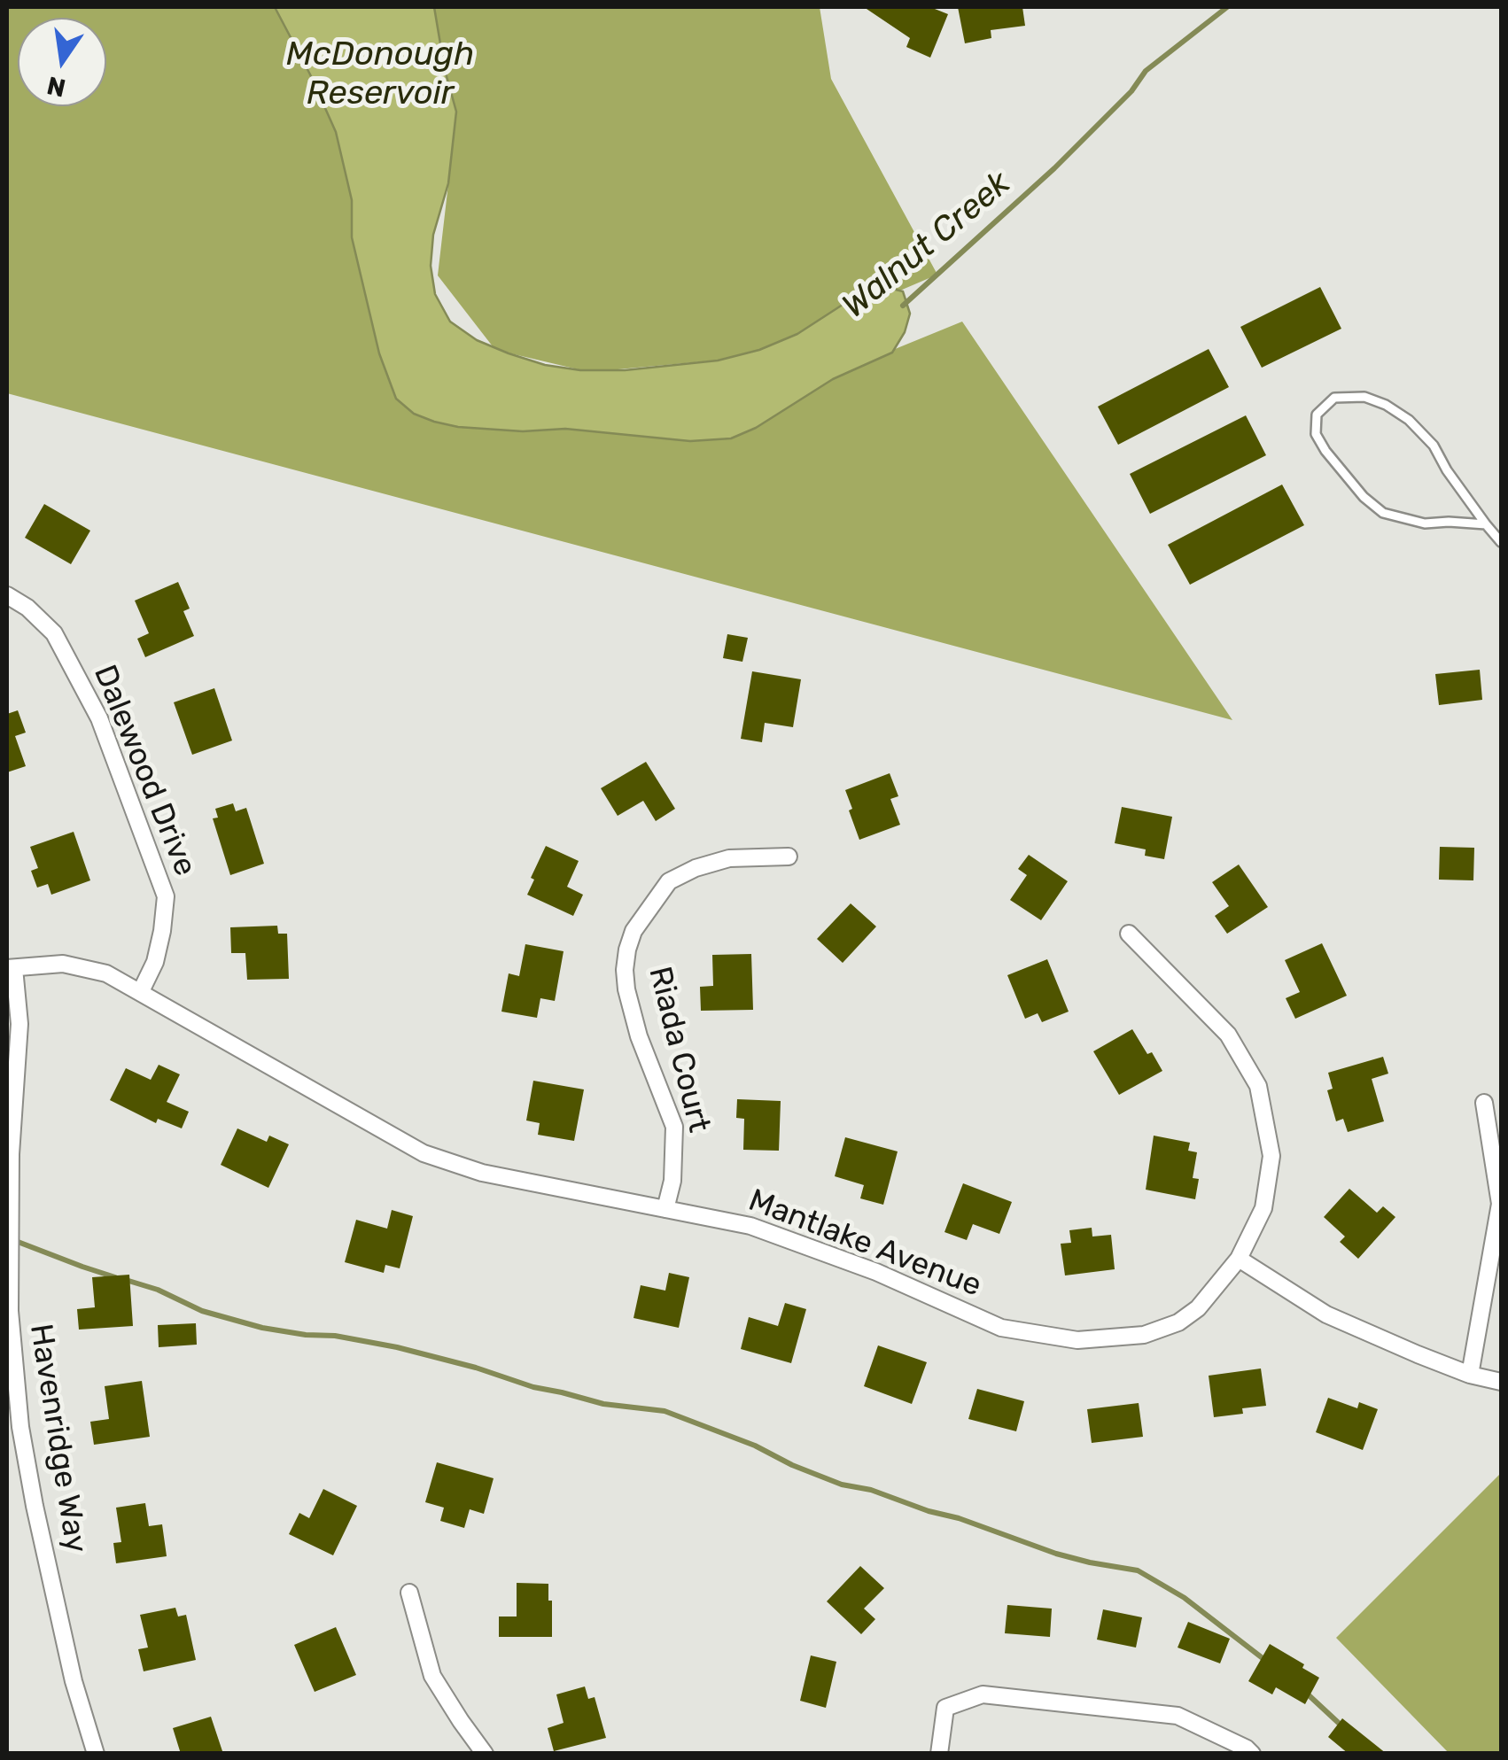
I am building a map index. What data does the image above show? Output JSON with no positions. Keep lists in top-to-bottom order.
{
  "streets": {
    "street": [
      "Dalewood Drive",
      "Riada Court",
      "Mantlake Avenue",
      "Havenridge Way"
    ]
  },
  "crossings": [
    ["Dalewood Drive", "Mantlake Avenue"],
    ["Riada Court", "Mantlake Avenue"],
    ["Mantlake Avenue", "Havenridge Way"]
  ],
  "water": ["McDonough Reservoir", "Walnut Creek"],
  "north": "bottom"
}
